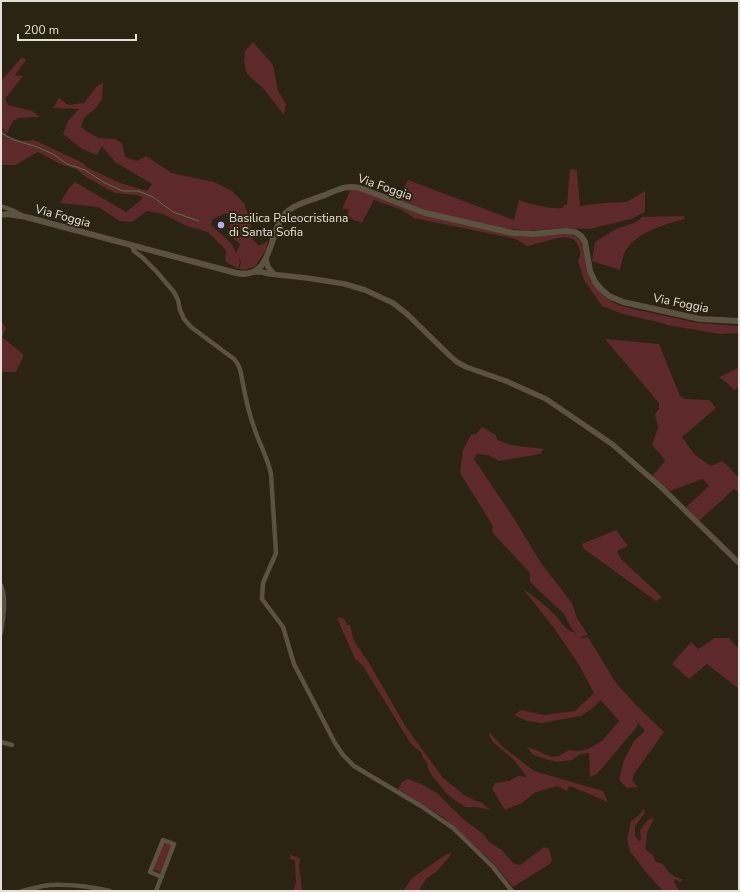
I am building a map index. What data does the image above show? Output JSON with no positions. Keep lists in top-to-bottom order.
{
  "streets": {
    "main road": ["Via Foggia"]
  },
  "places": ["Basilica Paleocristiana di Santa Sofia"],
  "scale_bar": "200 m"
}
